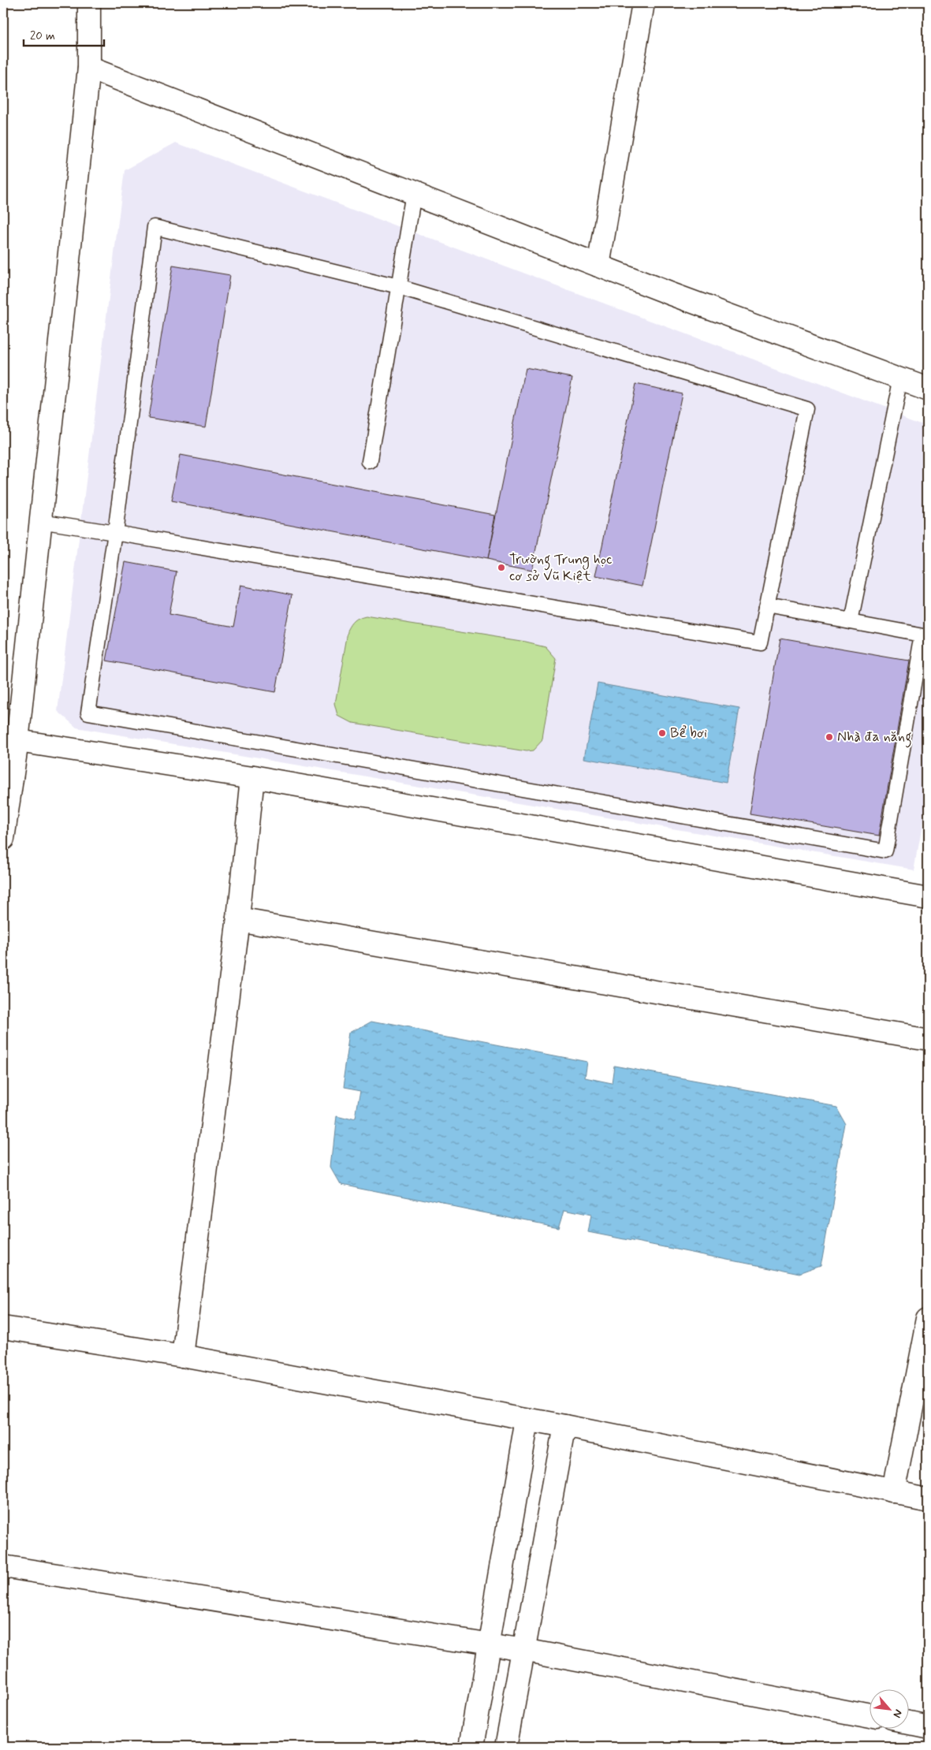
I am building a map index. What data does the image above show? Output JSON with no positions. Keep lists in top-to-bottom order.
{
  "places": ["Trường Trung học cơ sở Vũ Kiệt", "Bể bơi", "Nhà đa năng"],
  "scale_bar": "20 m",
  "north": "bottom right"
}
